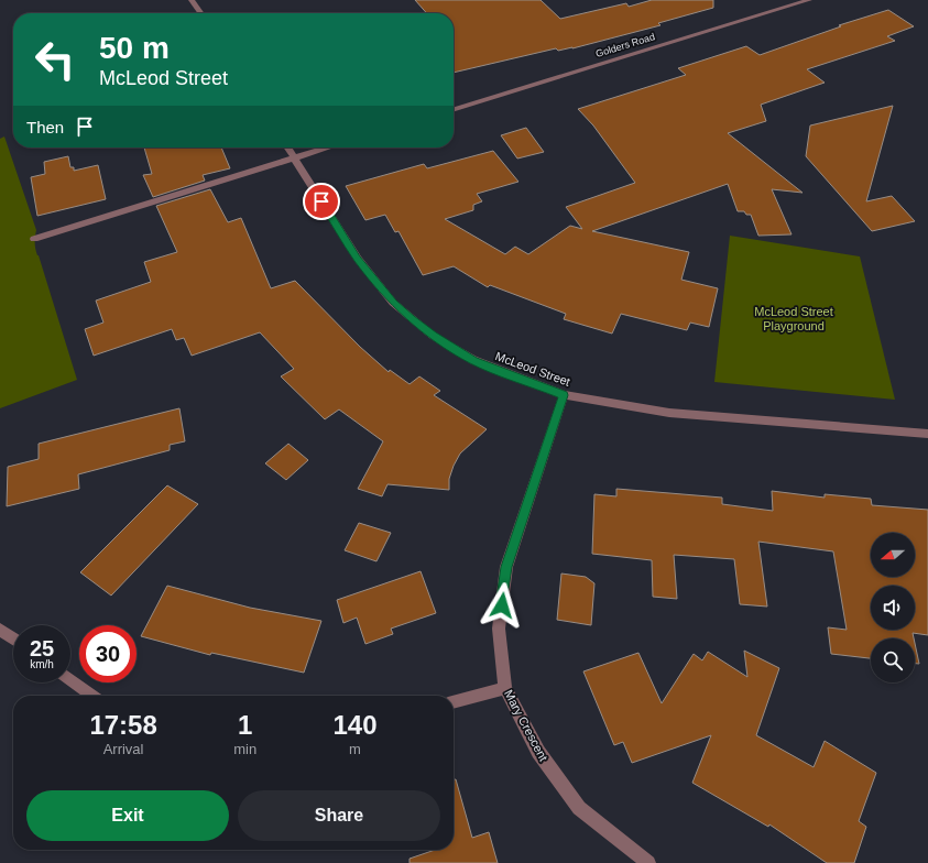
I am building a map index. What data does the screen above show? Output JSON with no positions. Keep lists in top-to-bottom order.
{
  "streets": {
    "street": ["Golders Road", "McLeod Street", "Mary Crescent"]
  },
  "crossings": [
    ["McLeod Street", "Mary Crescent"]
  ],
  "parks": ["McLeod Street Playground"],
  "north": "left",
  "page": {
    "turn": ["50 m", "McLeod Street"],
    "then": "Then",
    "speed": "25 km/h",
    "limit": "30",
    "eta": [
      "17:58",
      "Arrival",
      "1",
      "min",
      "140",
      "m"
    ],
    "buttons": ["Exit", "Share"]
  }
}
